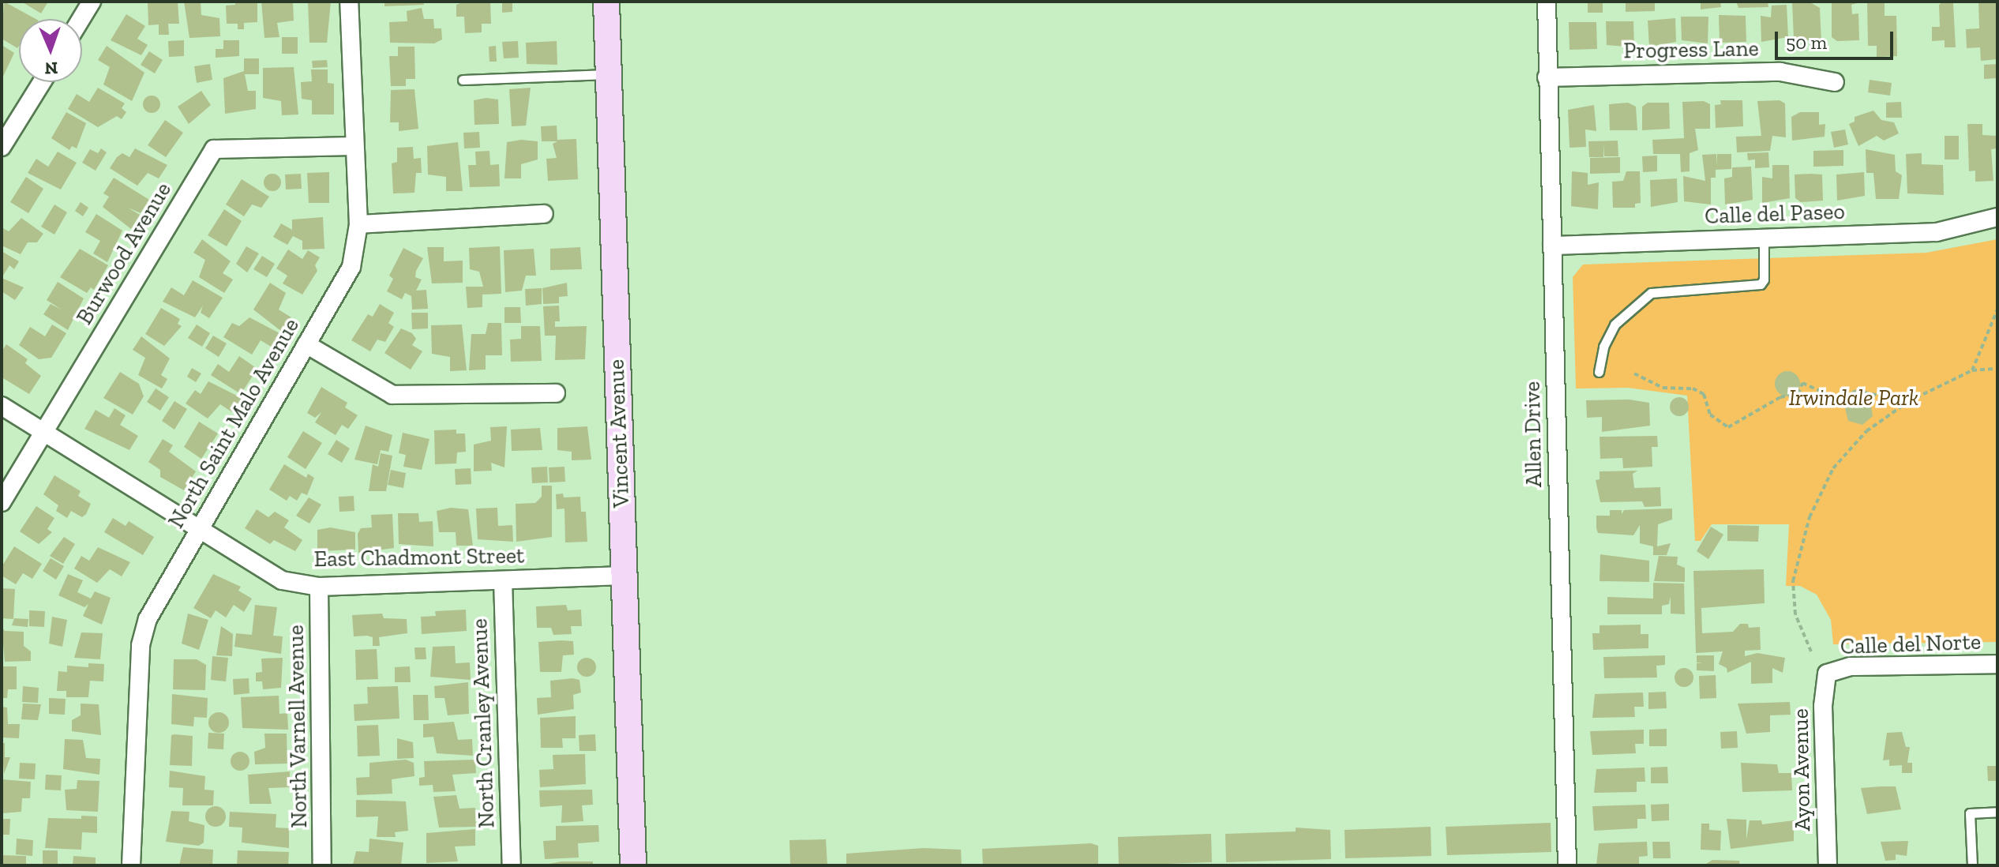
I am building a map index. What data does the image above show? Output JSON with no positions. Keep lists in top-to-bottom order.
{
  "streets": {
    "street": [
      "Progress Lane",
      "Calle del Paseo",
      "Burwood Avenue",
      "North Saint Malo Avenue",
      "Vincent Avenue",
      "Allen Drive",
      "East Chadmont Street",
      "Calle del Norte",
      "North Cranley Avenue",
      "North Varnell Avenue",
      "Ayon Avenue"
    ]
  },
  "crossings": [
    ["Progress Lane", "Allen Drive"],
    ["Calle del Paseo", "Allen Drive"],
    ["Burwood Avenue", "North Saint Malo Avenue"],
    ["Burwood Avenue", "East Chadmont Street"],
    ["North Saint Malo Avenue", "East Chadmont Street"],
    ["Vincent Avenue", "East Chadmont Street"],
    ["East Chadmont Street", "North Cranley Avenue"],
    ["East Chadmont Street", "North Varnell Avenue"],
    ["Calle del Norte", "Ayon Avenue"]
  ],
  "parks": ["Irwindale Park"],
  "scale_bar": "50 m",
  "north": "bottom"
}
